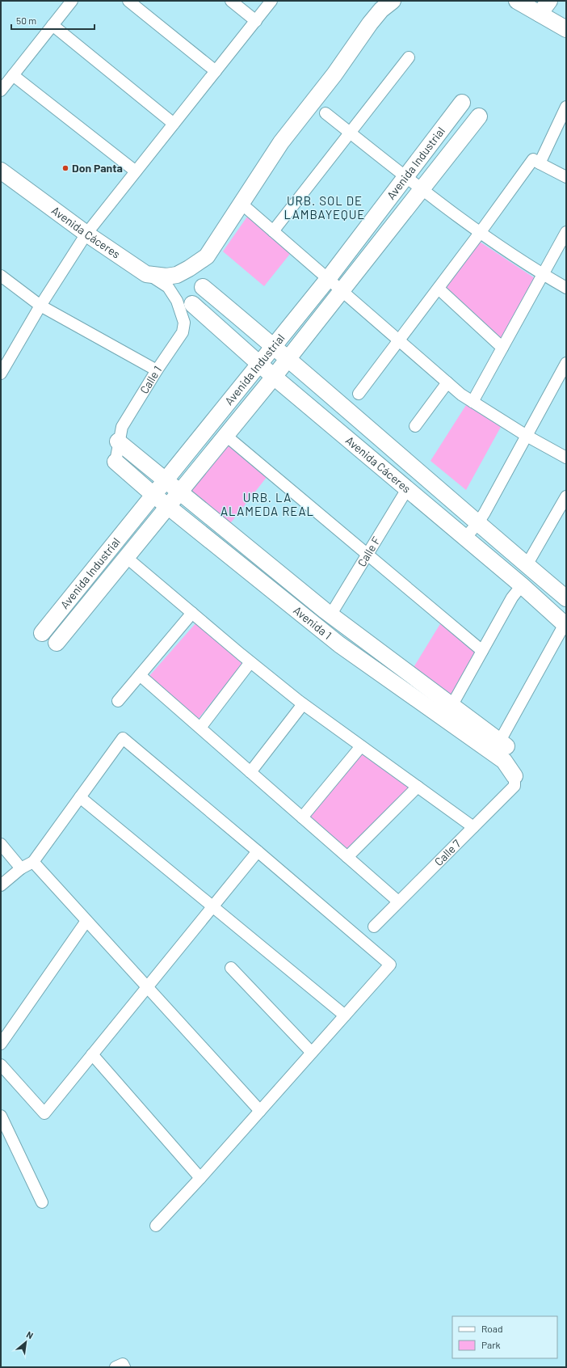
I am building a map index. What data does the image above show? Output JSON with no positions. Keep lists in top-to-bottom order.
{
  "streets": {
    "street": [
      "Avenida Industrial",
      "Avenida Cáceres",
      "Calle 1",
      "Calle F",
      "Avenida 1",
      "Calle 7"
    ]
  },
  "crossings": [
    ["Avenida Industrial", "Avenida Cáceres"],
    ["Avenida Industrial", "Avenida 1"],
    ["Avenida Cáceres", "Calle 1"],
    ["Avenida Cáceres", "Calle F"],
    ["Calle 1", "Avenida 1"],
    ["Calle F", "Avenida 1"],
    ["Avenida 1", "Calle 7"]
  ],
  "districts": ["URB. SOL DE LAMBAYEQUE", "URB. LA ALAMEDA REAL"],
  "places": ["Don Panta"],
  "legend": ["Road", "Park"],
  "scale_bar": "50 m",
  "north": "top right"
}
